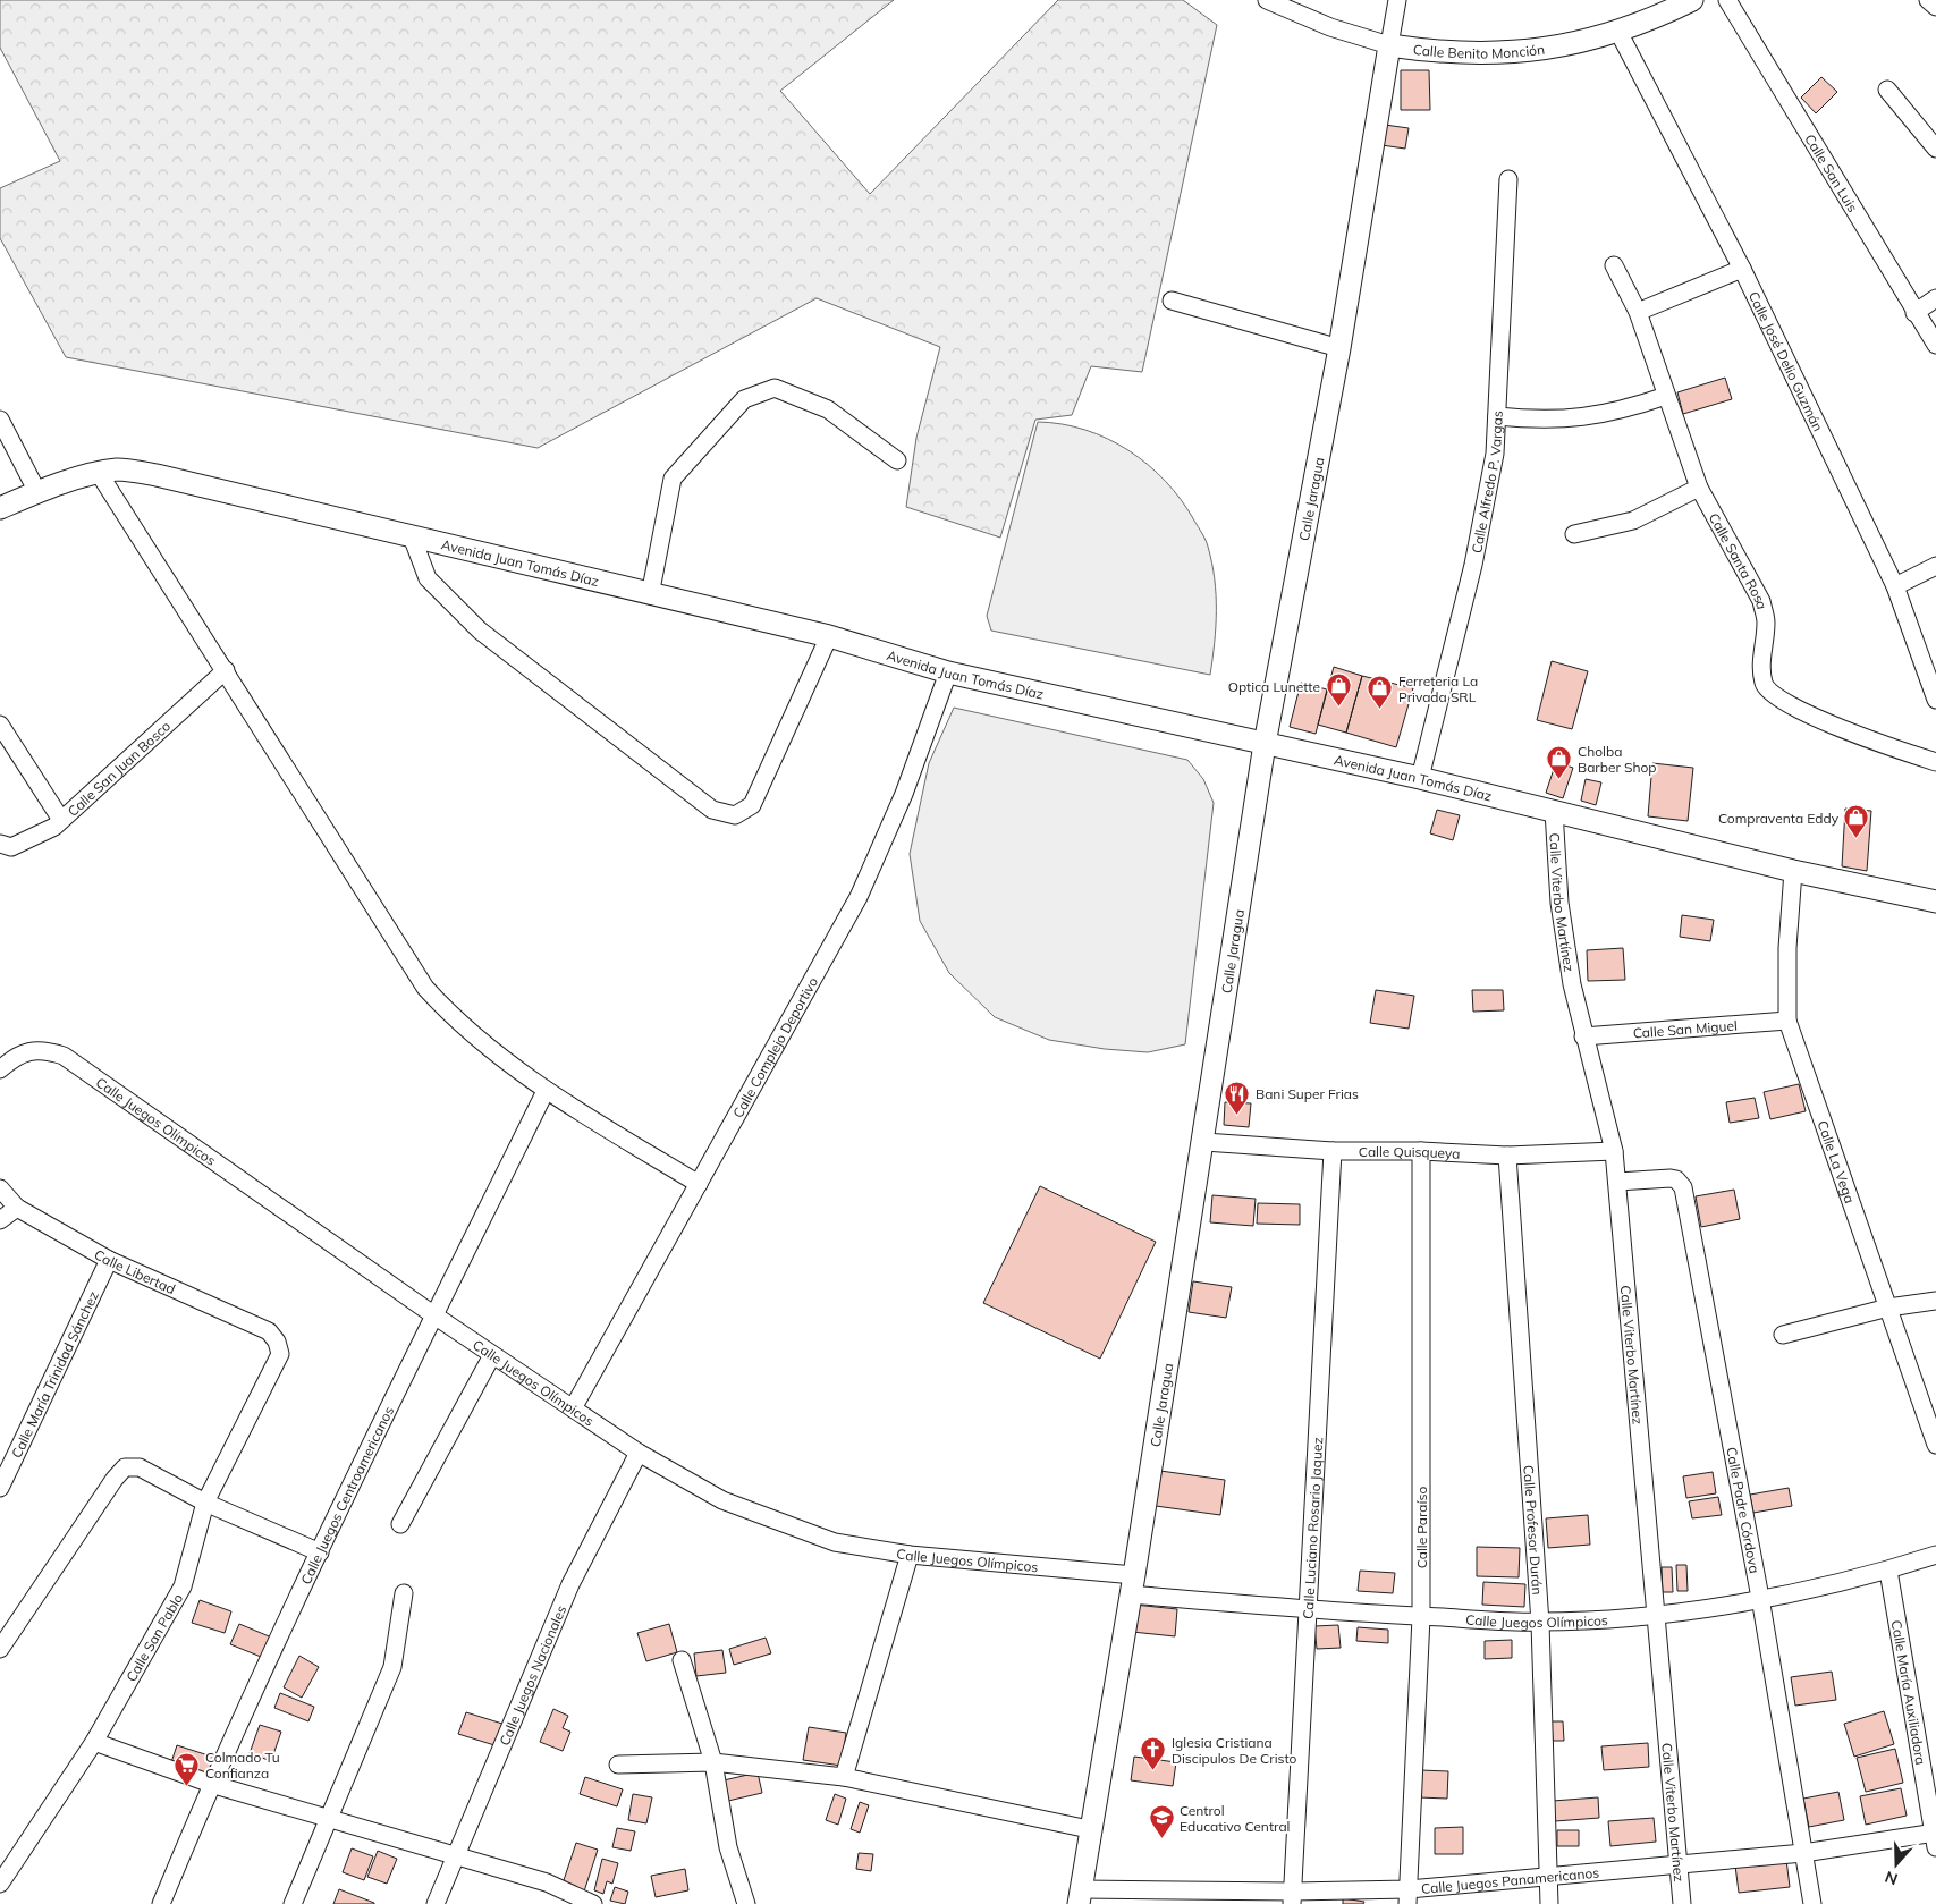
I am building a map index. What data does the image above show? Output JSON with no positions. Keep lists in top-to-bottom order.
{
  "streets": {
    "street": [
      "Calle Benito Monción",
      "Calle San Luis",
      "Calle José Delio Guzmán",
      "Calle Alfredo P. Vargas",
      "Calle Jaragua",
      "Calle Santa Rosa",
      "Avenida Juan Tomás Díaz",
      "Calle San Juan Bosco",
      "Calle Viterbo Martínez",
      "Calle San Miguel",
      "Calle Complejo Deportivo",
      "Calle Juegos Olímpicos",
      "Calle Quisqueya",
      "Calle La Vega",
      "Calle Libertad",
      "Calle María Trinidad Sánchez",
      "Calle Juegos Centroamericanos",
      "Calle Padre Córdova",
      "Calle Luciano Rosario Jaquez",
      "Calle Paraíso",
      "Calle Profesor Durán",
      "Calle San Pablo",
      "Calle Juegos Nacionales",
      "Calle María Auxiliadora",
      "Calle Juegos Panamericanos"
    ]
  },
  "crossings": [
    ["Calle Benito Monción", "Calle José Delio Guzmán"],
    ["Calle Benito Monción", "Calle Jaragua"],
    ["Calle Alfredo P. Vargas", "Avenida Juan Tomás Díaz"],
    ["Calle Jaragua", "Avenida Juan Tomás Díaz"],
    ["Calle Jaragua", "Calle Juegos Olímpicos"],
    ["Calle Jaragua", "Calle Quisqueya"],
    ["Calle Jaragua", "Calle Juegos Panamericanos"],
    ["Avenida Juan Tomás Díaz", "Calle Viterbo Martínez"],
    ["Avenida Juan Tomás Díaz", "Calle Complejo Deportivo"],
    ["Avenida Juan Tomás Díaz", "Calle La Vega"],
    ["Calle Viterbo Martínez", "Calle San Miguel"],
    ["Calle Viterbo Martínez", "Calle Juegos Olímpicos"],
    ["Calle Viterbo Martínez", "Calle Quisqueya"],
    ["Calle Viterbo Martínez", "Calle Padre Córdova"],
    ["Calle Viterbo Martínez", "Calle Juegos Panamericanos"],
    ["Calle San Miguel", "Calle La Vega"],
    ["Calle Complejo Deportivo", "Calle Juegos Olímpicos"],
    ["Calle Juegos Olímpicos", "Calle Juegos Centroamericanos"],
    ["Calle Juegos Olímpicos", "Calle Padre Córdova"],
    ["Calle Juegos Olímpicos", "Calle Luciano Rosario Jaquez"],
    ["Calle Juegos Olímpicos", "Calle Paraíso"],
    ["Calle Juegos Olímpicos", "Calle Profesor Durán"],
    ["Calle Juegos Olímpicos", "Calle Juegos Nacionales"],
    ["Calle Juegos Olímpicos", "Calle María Auxiliadora"],
    ["Calle Quisqueya", "Calle Luciano Rosario Jaquez"],
    ["Calle Quisqueya", "Calle Paraíso"],
    ["Calle Quisqueya", "Calle Profesor Durán"],
    ["Calle Libertad", "Calle María Trinidad Sánchez"],
    ["Calle Libertad", "Calle San Pablo"],
    ["Calle Padre Córdova", "Calle Juegos Panamericanos"],
    ["Calle Luciano Rosario Jaquez", "Calle Juegos Panamericanos"],
    ["Calle Paraíso", "Calle Juegos Panamericanos"],
    ["Calle Profesor Durán", "Calle Juegos Panamericanos"],
    ["Calle María Auxiliadora", "Calle Juegos Panamericanos"]
  ],
  "places": {
    "shop": [
      "Optica Lunette",
      "Ferreteria La Privada SRL",
      "Cholba Barber Shop",
      "Compraventa Eddy"
    ],
    "restaurant": ["Bani Super Frias"],
    "church": ["Iglesia Cristiana Discipulos De Cristo"],
    "supermarket": ["Colmado Tu Confianza"],
    "school or university": ["Centrol Educativo Central"]
  },
  "north": "bottom"
}
